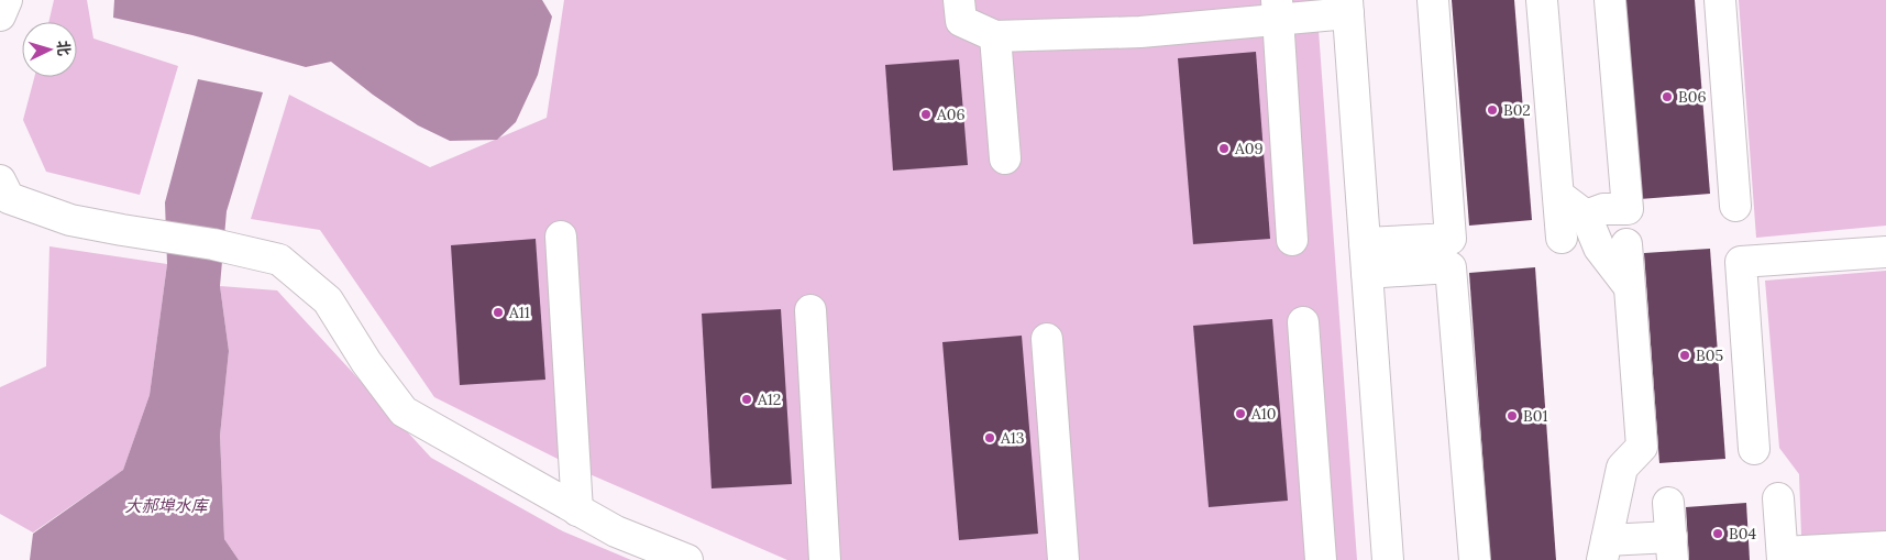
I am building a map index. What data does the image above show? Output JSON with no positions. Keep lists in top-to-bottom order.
{
  "water": ["大郝埠水库"],
  "places": [
    "B06",
    "B02",
    "A06",
    "A09",
    "A11",
    "B05",
    "A12",
    "A10",
    "B01",
    "A13",
    "B04"
  ],
  "north": "right"
}
